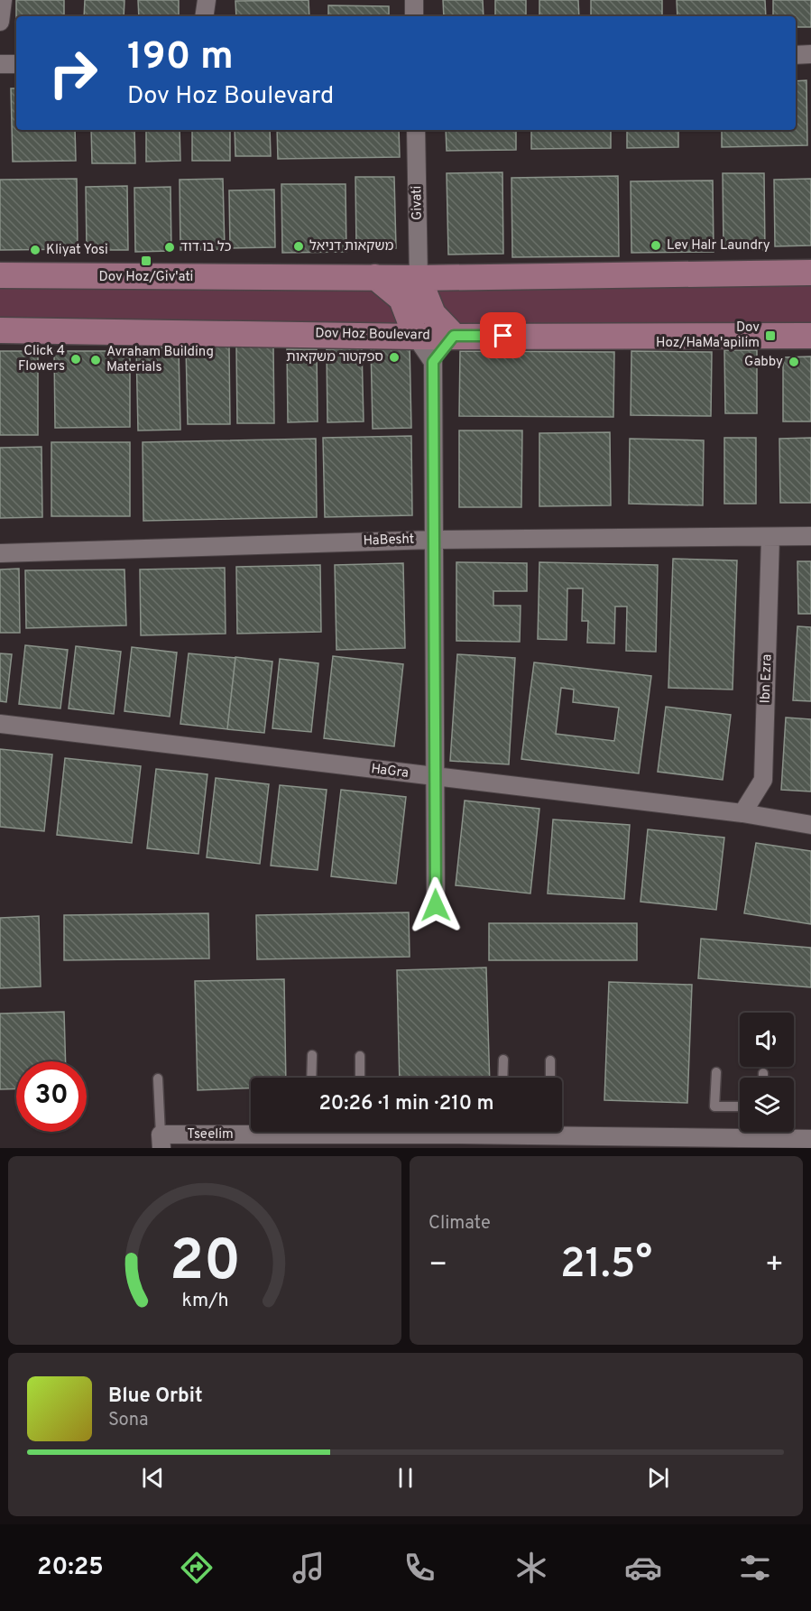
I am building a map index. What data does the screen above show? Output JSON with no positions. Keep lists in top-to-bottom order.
{
  "streets": {
    "street": [
      "Givati",
      "Dov Hoz Boulevard",
      "HaBesht",
      "Ibn Ezra",
      "HaGra",
      "Tseelim"
    ]
  },
  "crossings": [
    ["HaBesht", "Ibn Ezra"],
    ["Ibn Ezra", "HaGra"]
  ],
  "places": {
    "other": [
      "Lev HaIr Laundry",
      "משקאות דניאל",
      "כל בו דוד",
      "Kliyat Yosi",
      "ספקטור משקאות",
      "Click 4 Flowers",
      "Avraham Building Materials",
      "Gabby"
    ],
    "transit": ["Dov Hoz/Giv'ati", "Dov Hoz/HaMa'apilim"]
  },
  "page": {
    "turn": ["190 m", "Dov Hoz Boulevard"],
    "limit": "30",
    "trip": "20:26 · 1 min · 210 m",
    "tile": "Climate",
    "heat": ["−", "21.5°", "+"],
    "song": ["Blue Orbit", "Sona"],
    "tabs": "20:25",
    "gauge": ["20", "km/h"]
  }
}
